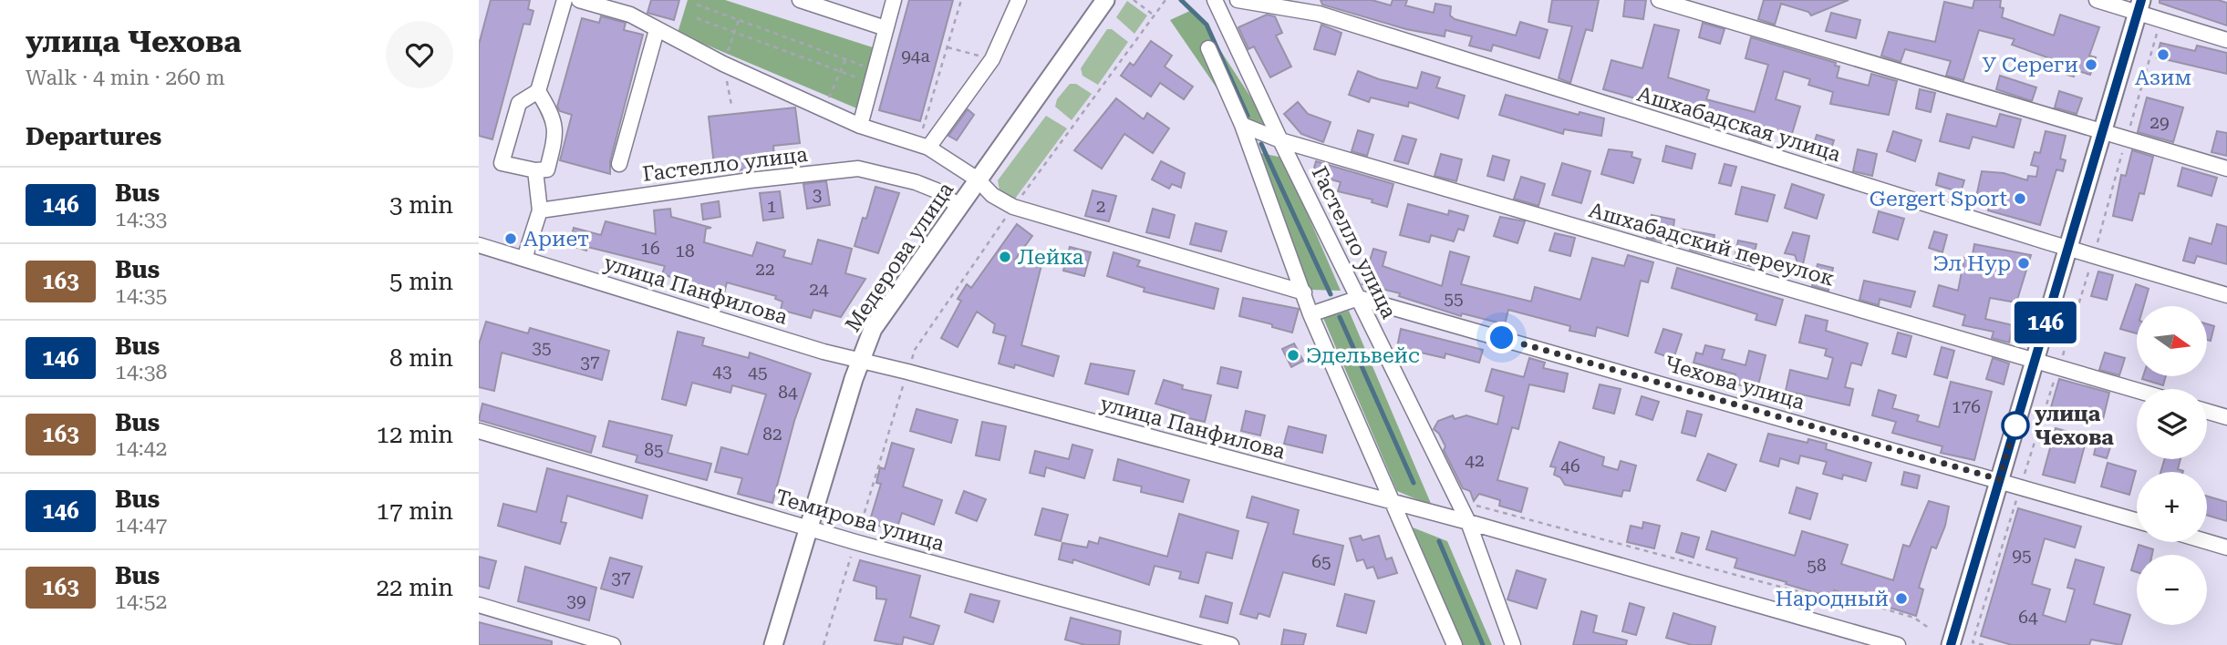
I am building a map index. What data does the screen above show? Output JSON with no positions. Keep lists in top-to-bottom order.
{
  "streets": {
    "main road": ["Медерова улица"],
    "street": [
      "Ашхабадская улица",
      "Гастелло улица",
      "Ашхабадский переулок",
      "улица Панфилова",
      "Чехова улица",
      "Темирова улица"
    ]
  },
  "crossings": [
    ["Гастелло улица", "Ашхабадский переулок"],
    ["Гастелло улица", "Медерова улица"],
    ["Гастелло улица", "улица Панфилова"],
    ["Гастелло улица", "Чехова улица"],
    ["Медерова улица", "улица Панфилова"],
    ["Медерова улица", "Темирова улица"]
  ],
  "places": [
    "Азим",
    "У Сереги",
    "Gergert Sport",
    "Ариет",
    "Лейка",
    "Эл Нур",
    "Эдельвейс",
    "улица Чехова",
    "Народный"
  ],
  "lines": ["bus line 146"],
  "house_numbers": [
    "94а",
    "29",
    "3",
    "1",
    "2",
    "16",
    "18",
    "22",
    "24",
    "55",
    "35",
    "37",
    "43",
    "45",
    "84",
    "176",
    "82",
    "85",
    "42",
    "46",
    "95",
    "65",
    "58",
    "37",
    "39",
    "64"
  ],
  "north": "right",
  "page": {
    "heading": [
      ["улица Чехова", "Walk · 4 min · 260 m"],
      "Departures"
    ],
    "on_map": "146",
    "list": [
      {
        "mark": "146",
        "name": "Bus",
        "note": "14:33",
        "value": "3 min"
      },
      {
        "mark": "163",
        "name": "Bus",
        "note": "14:35",
        "value": "5 min"
      },
      {
        "mark": "146",
        "name": "Bus",
        "note": "14:38",
        "value": "8 min"
      },
      {
        "mark": "163",
        "name": "Bus",
        "note": "14:42",
        "value": "12 min"
      },
      {
        "mark": "146",
        "name": "Bus",
        "note": "14:47",
        "value": "17 min"
      },
      {
        "mark": "163",
        "name": "Bus",
        "note": "14:52",
        "value": "22 min"
      }
    ],
    "map_buttons": ["+", "−"]
  }
}
